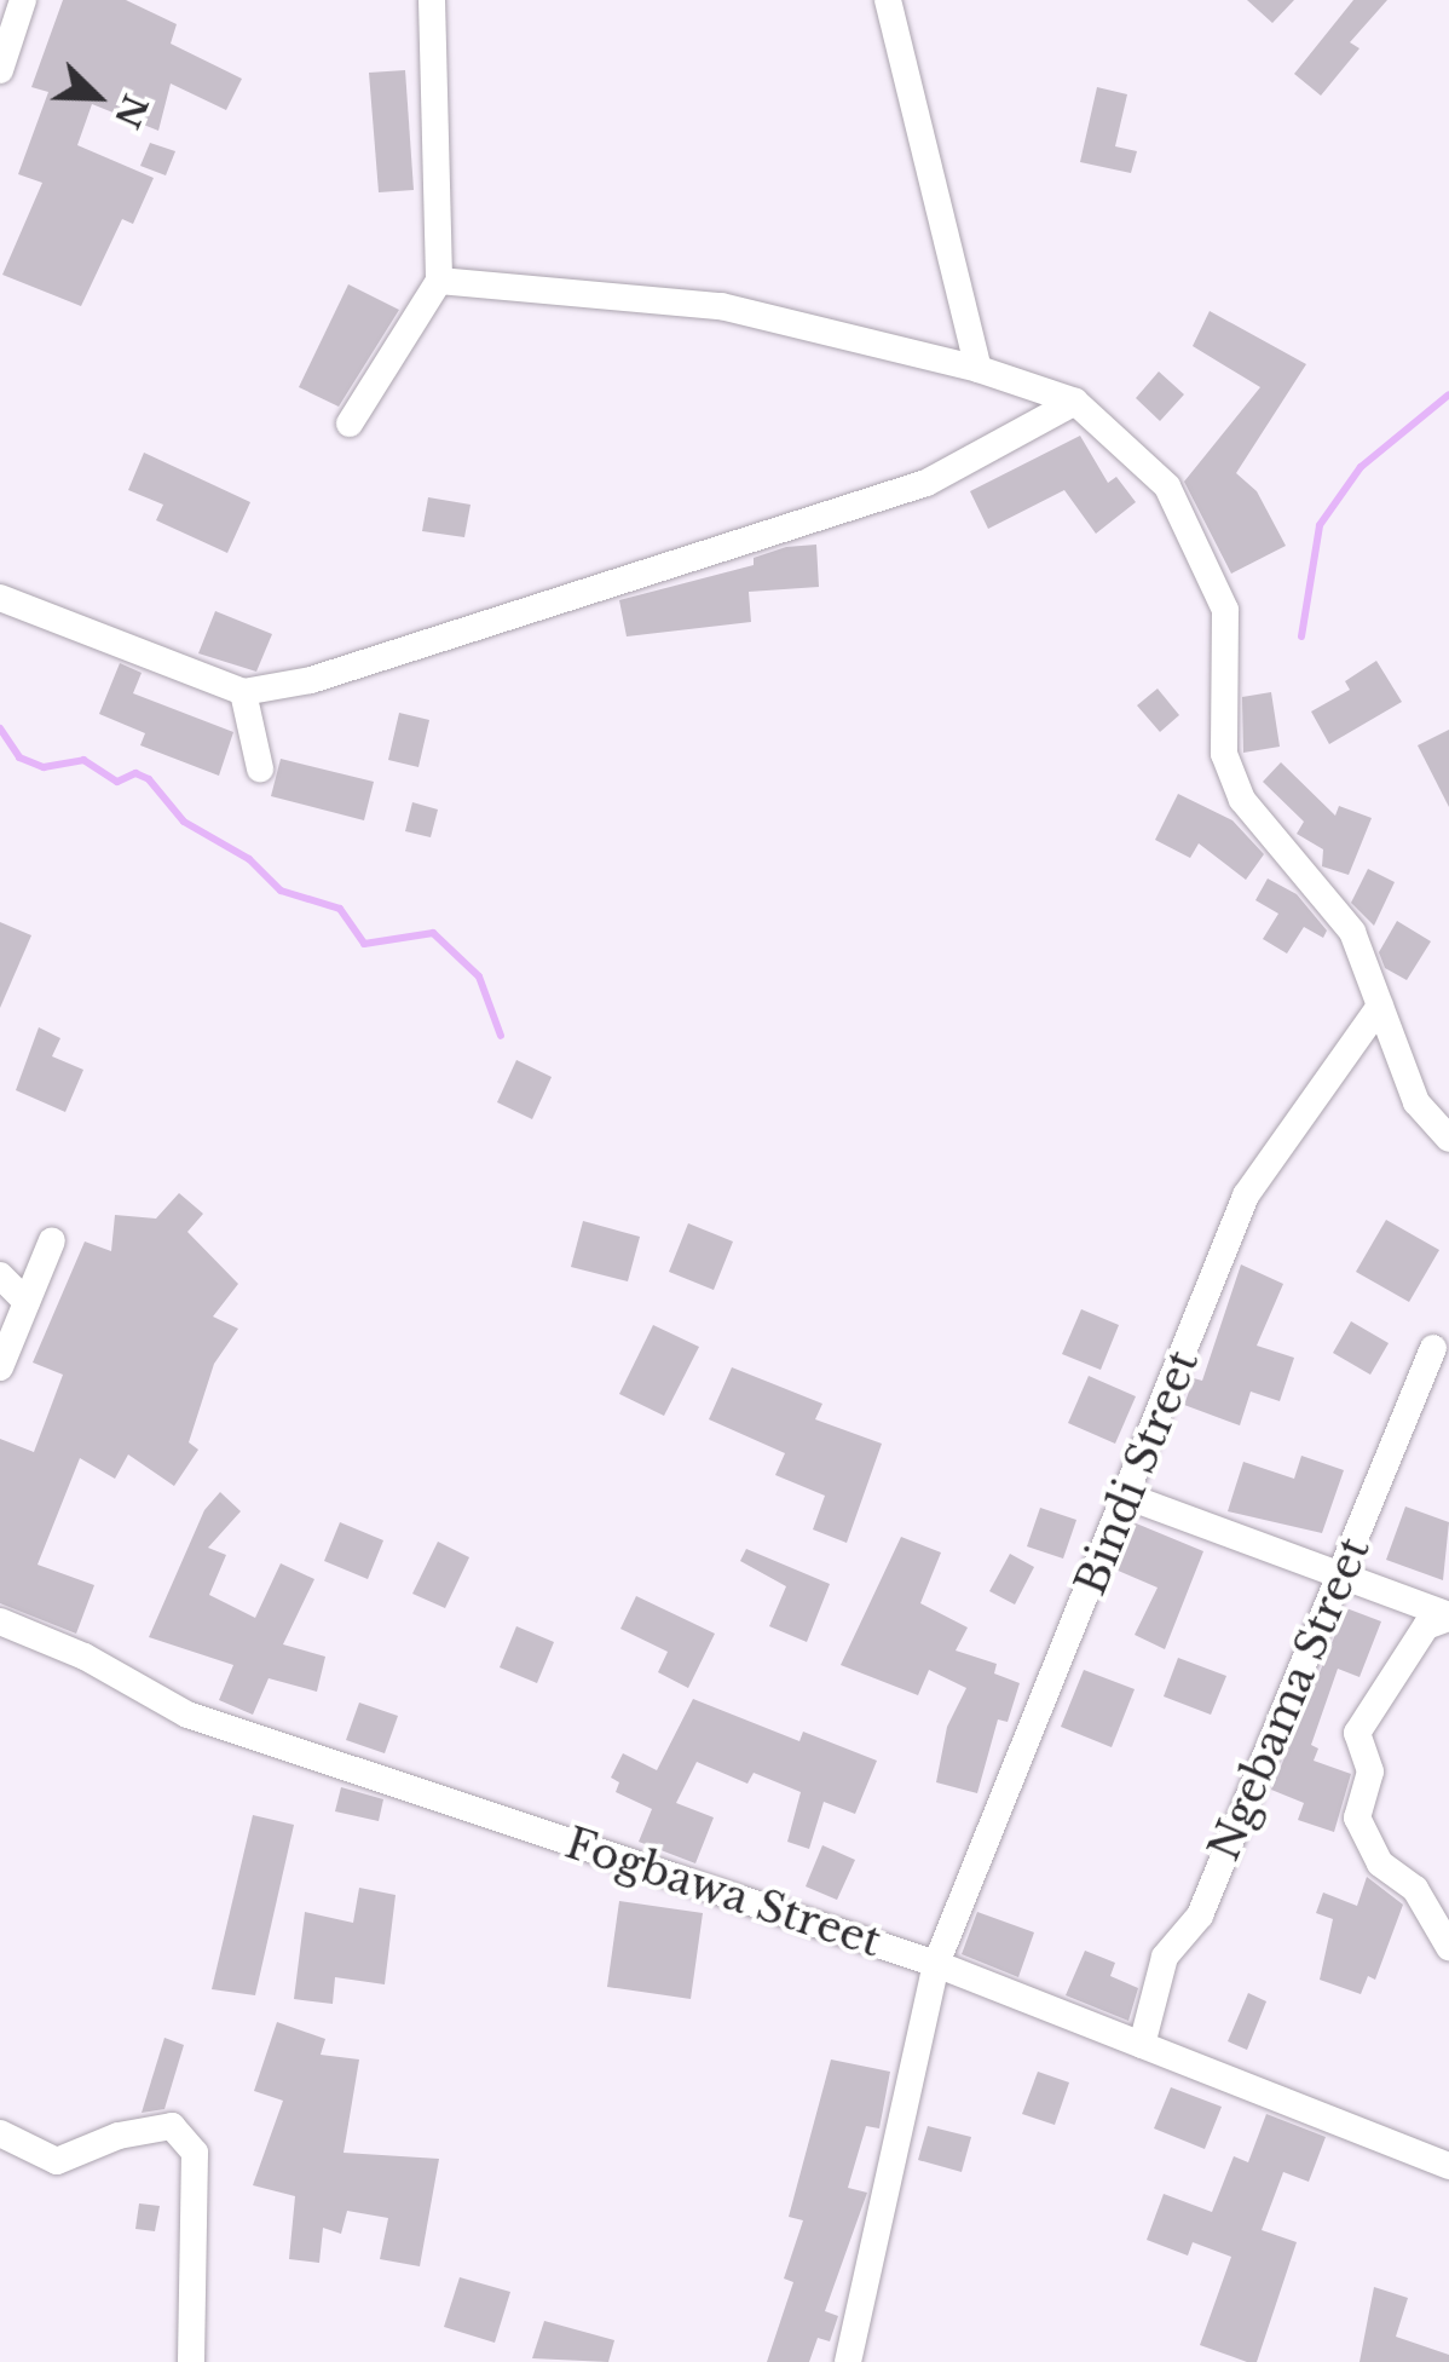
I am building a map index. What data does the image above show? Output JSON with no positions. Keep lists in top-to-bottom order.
{
  "streets": {
    "street": ["Bindi Street", "Ngebama Street", "Fogbawa Street"]
  },
  "crossings": [
    ["Bindi Street", "Fogbawa Street"],
    ["Ngebama Street", "Fogbawa Street"]
  ],
  "north": "bottom right"
}
